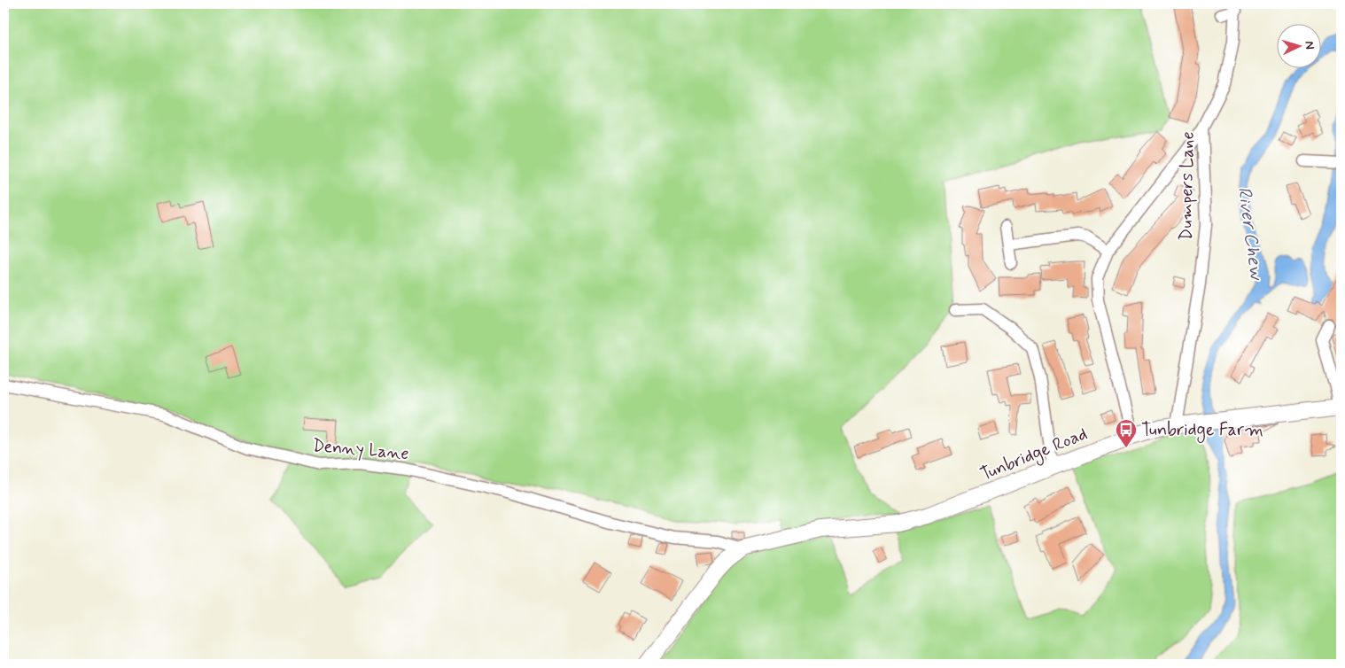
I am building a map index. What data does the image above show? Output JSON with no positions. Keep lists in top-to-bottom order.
{
  "streets": {
    "street": ["Dumpers Lane", "Denny Lane", "Tunbridge Road"]
  },
  "crossings": [
    ["Dumpers Lane", "Tunbridge Road"],
    ["Denny Lane", "Tunbridge Road"]
  ],
  "water": ["River Chew"],
  "places": {
    "bus stop": ["Tunbridge Farm"]
  },
  "north": "right"
}
